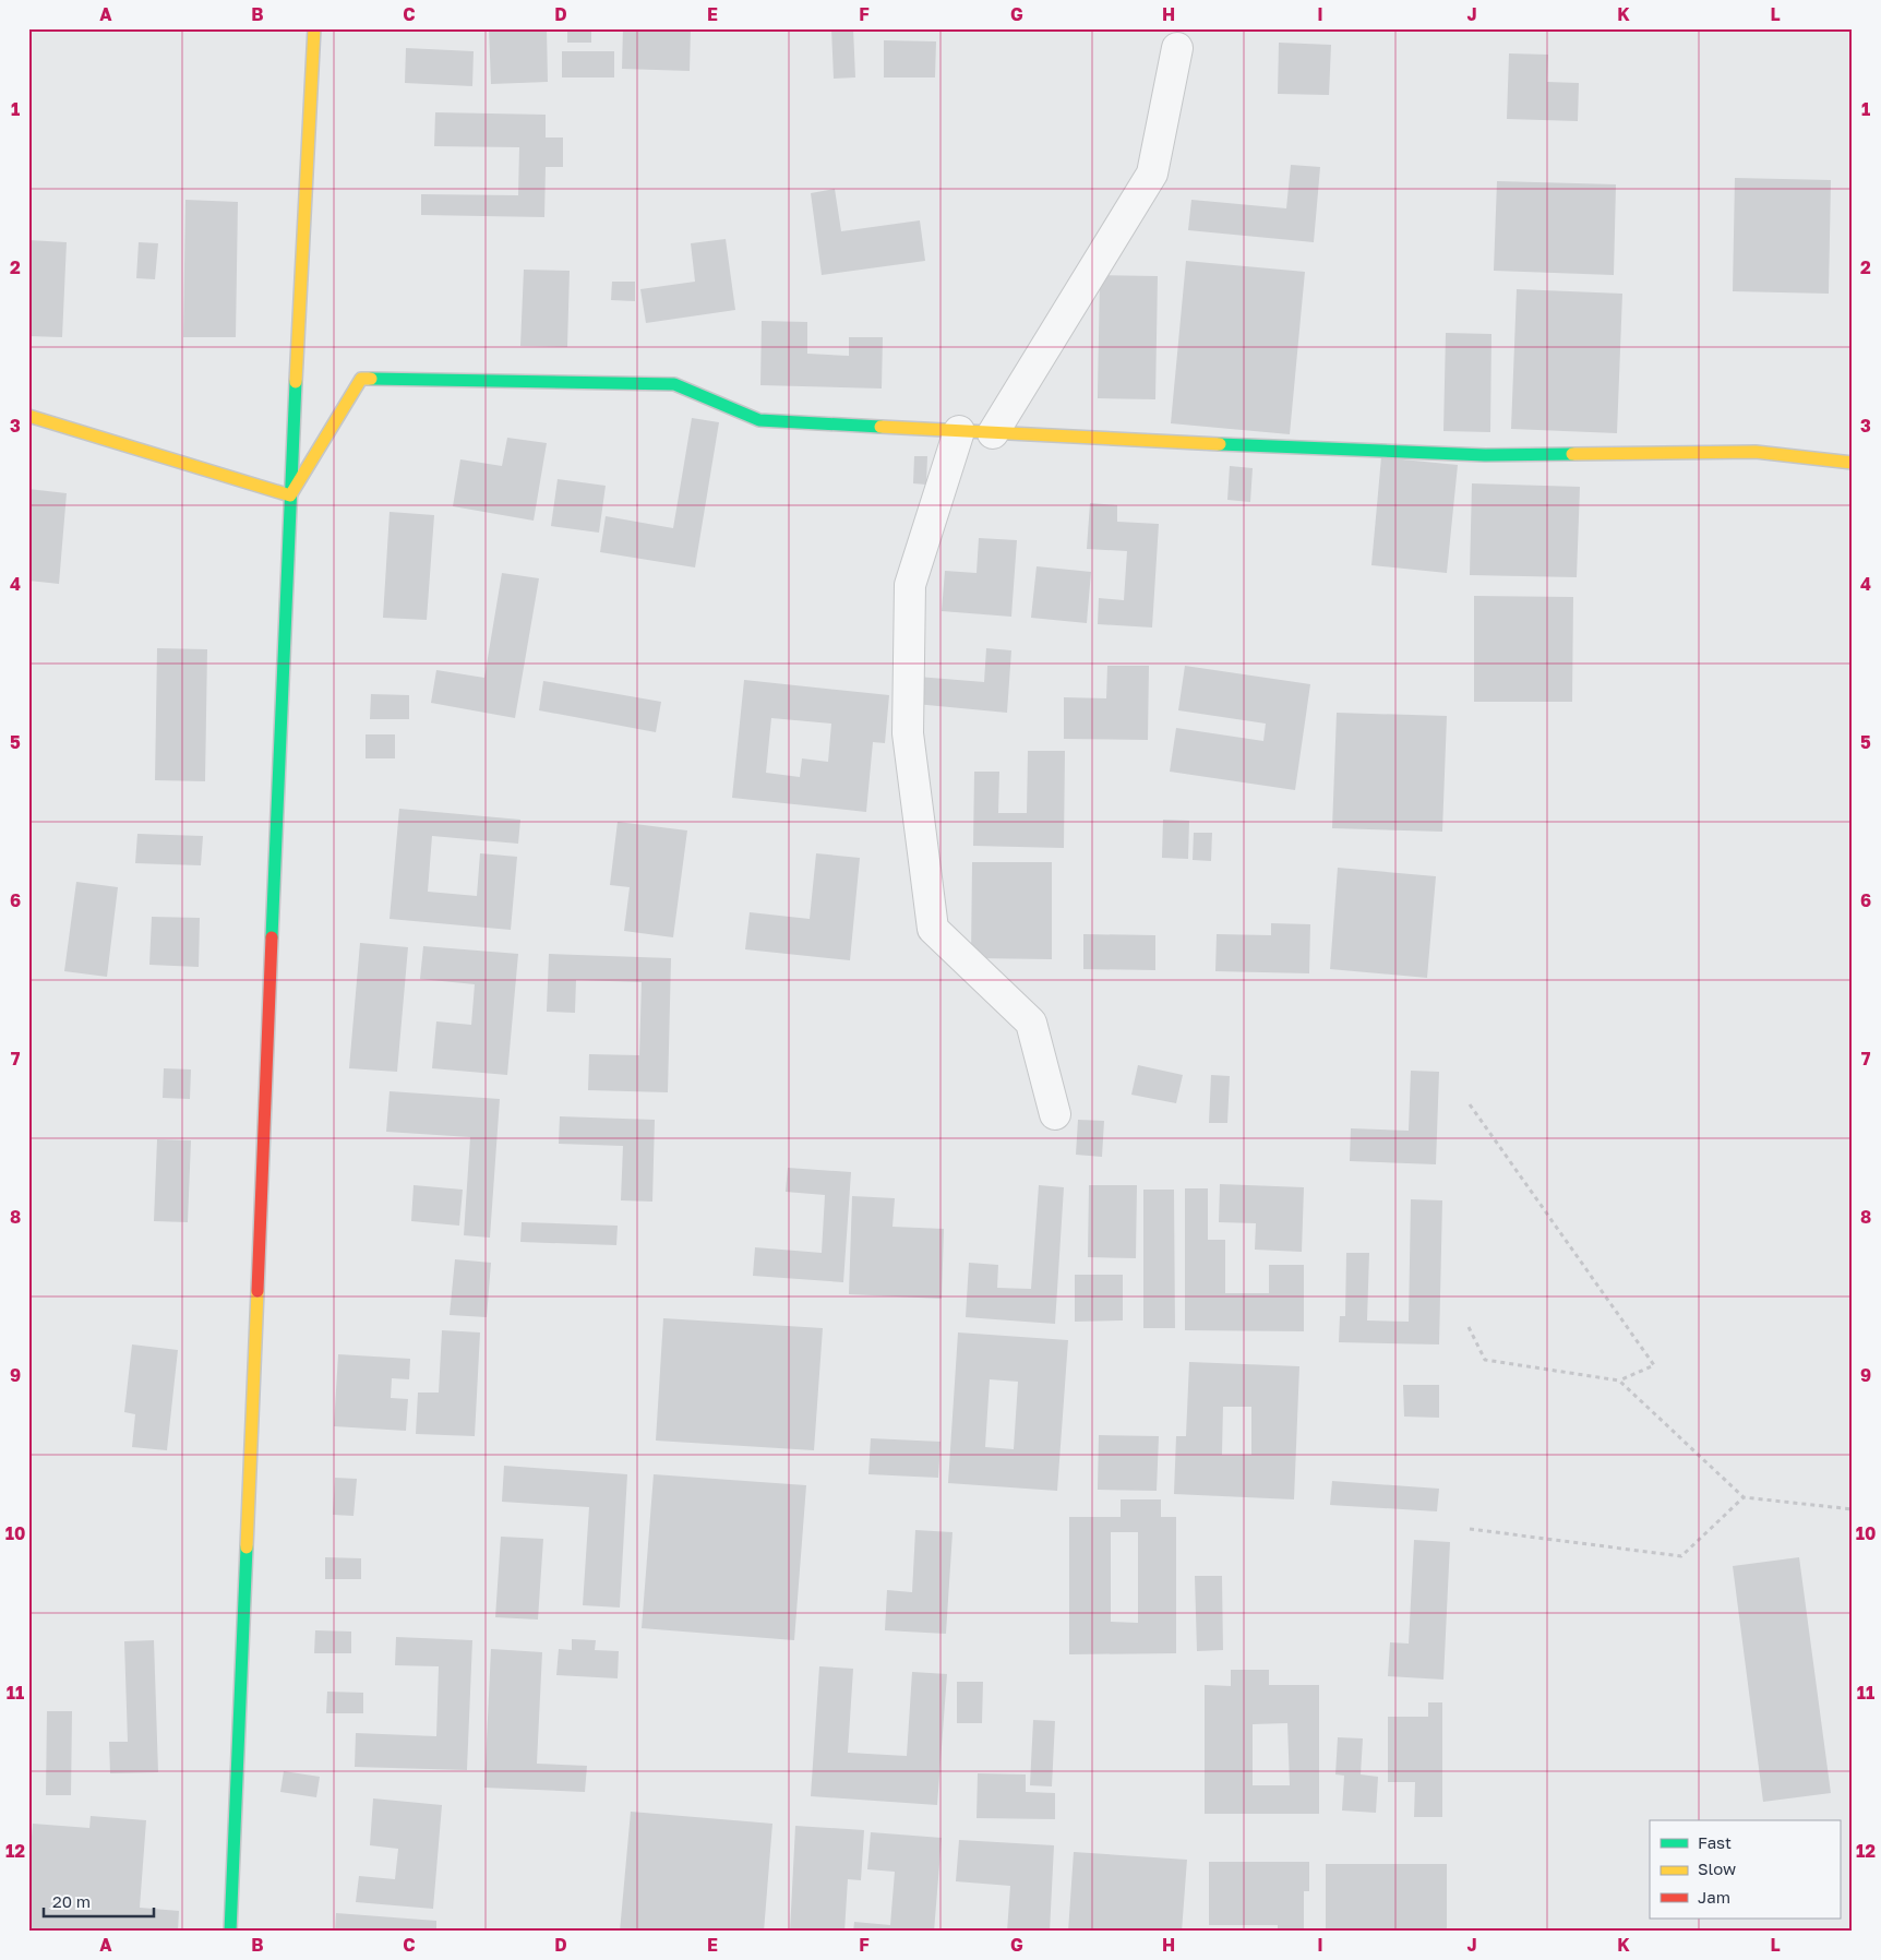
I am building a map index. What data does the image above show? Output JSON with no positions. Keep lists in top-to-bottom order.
{
  "legend": ["Fast", "Slow", "Jam"],
  "scale_bar": "20 m",
  "grid": {
    "columns": [
      "A",
      "B",
      "C",
      "D",
      "E",
      "F",
      "G",
      "H",
      "I",
      "J",
      "K",
      "L"
    ],
    "rows": [
      "1",
      "2",
      "3",
      "4",
      "5",
      "6",
      "7",
      "8",
      "9",
      "10",
      "11",
      "12"
    ]
  }
}
